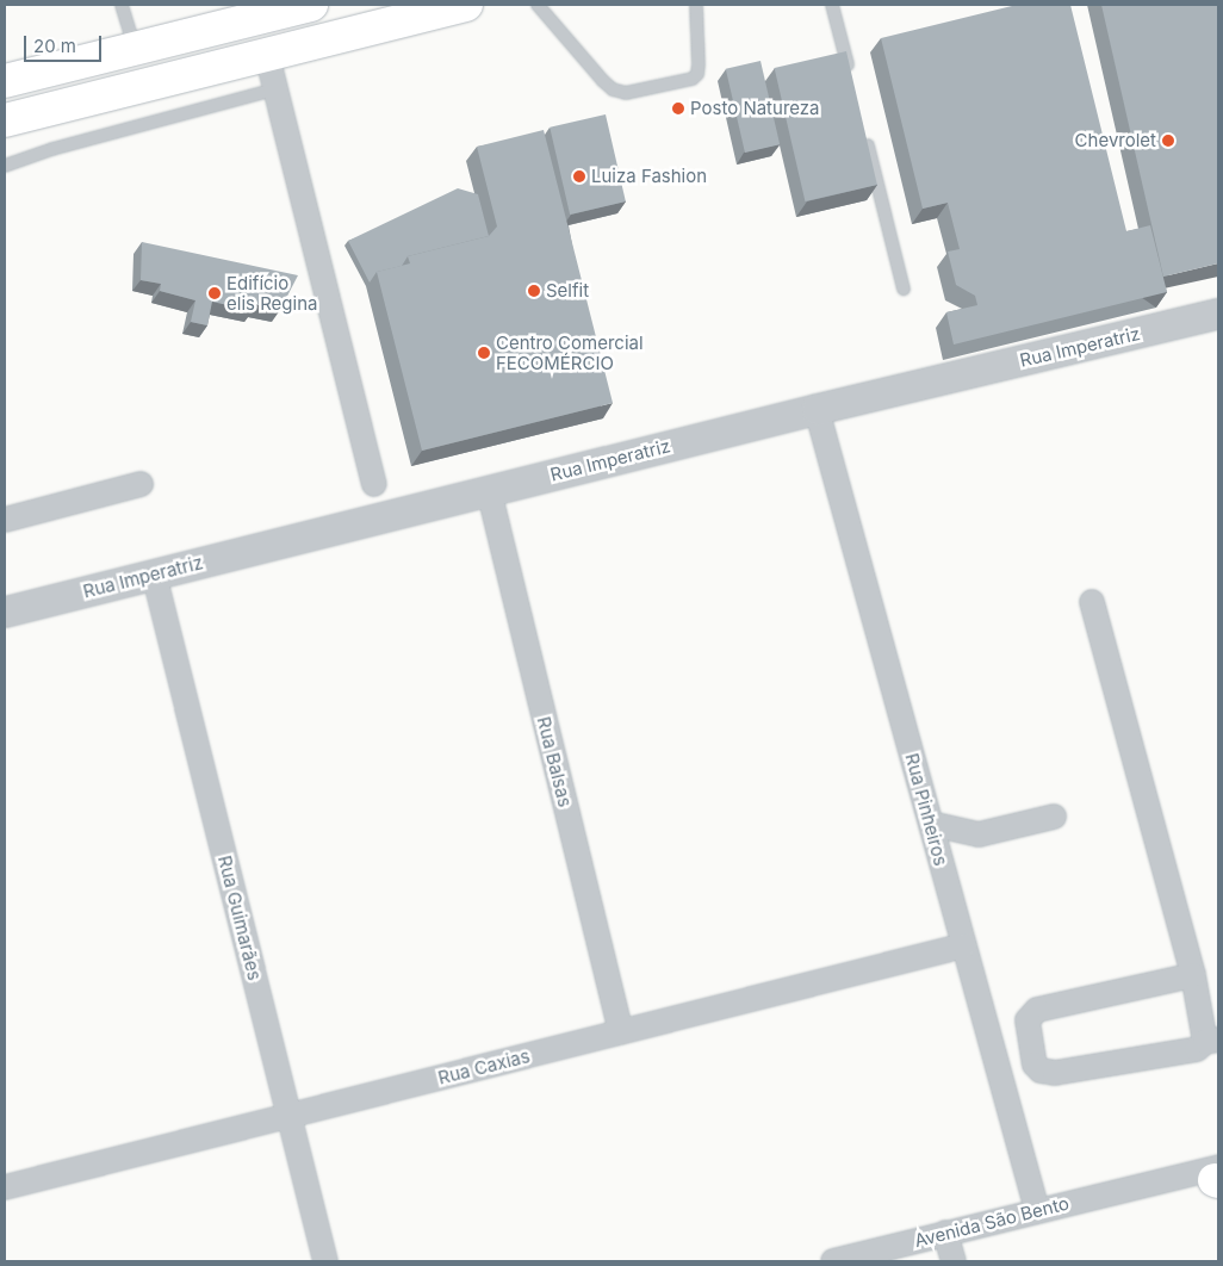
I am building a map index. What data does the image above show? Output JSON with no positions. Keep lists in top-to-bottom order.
{
  "streets": {
    "street": [
      "Rua Imperatriz",
      "Rua Balsas",
      "Rua Pinheiros",
      "Rua Guimarães",
      "Rua Caxias",
      "Avenida São Bento"
    ]
  },
  "crossings": [
    ["Rua Imperatriz", "Rua Balsas"],
    ["Rua Imperatriz", "Rua Pinheiros"],
    ["Rua Imperatriz", "Rua Guimarães"],
    ["Rua Balsas", "Rua Caxias"],
    ["Rua Pinheiros", "Rua Caxias"],
    ["Rua Pinheiros", "Avenida São Bento"],
    ["Rua Guimarães", "Rua Caxias"]
  ],
  "places": [
    "Posto Natureza",
    "Chevrolet",
    "Luiza Fashion",
    "Selfit",
    "Edifício elis Regina",
    "Centro Comercial FECOMÉRCIO"
  ],
  "scale_bar": "20 m"
}
